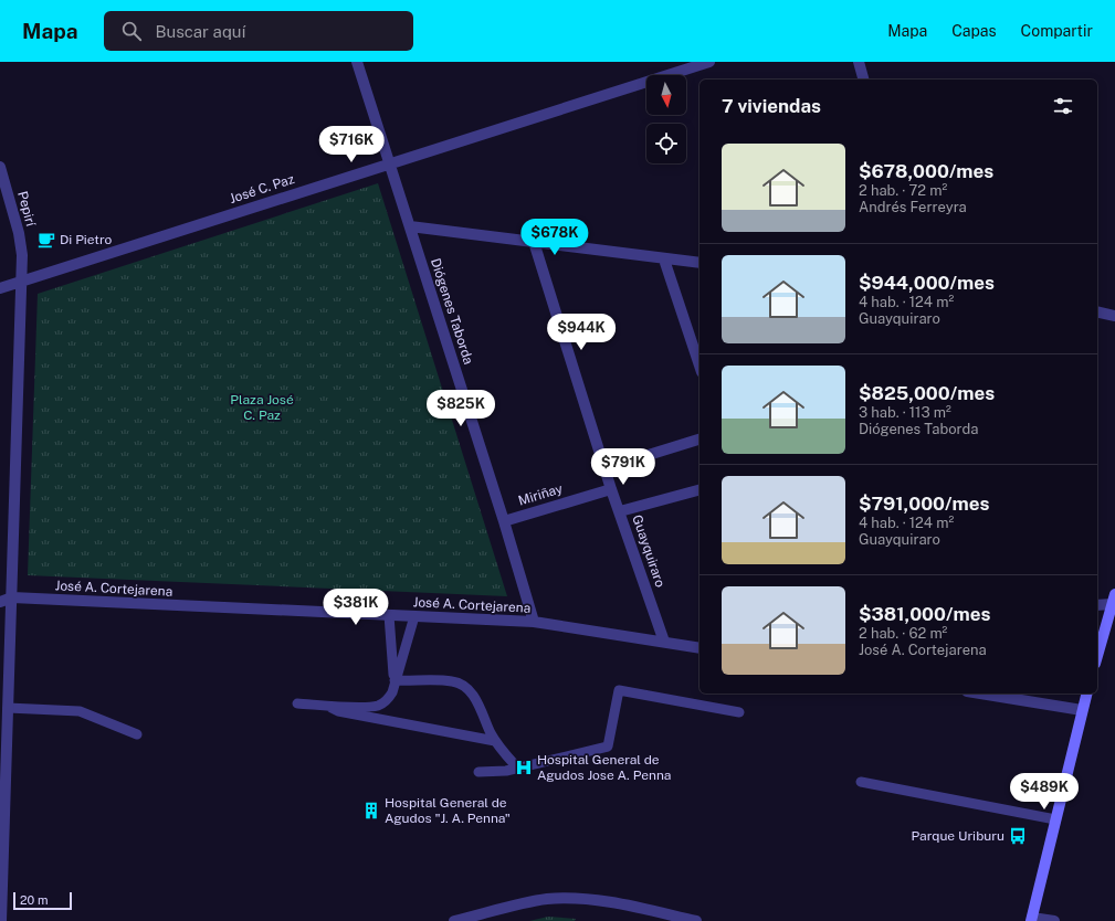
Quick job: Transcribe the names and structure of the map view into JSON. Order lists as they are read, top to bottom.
{
  "streets": {
    "street": [
      "José C. Paz",
      "Pepirí",
      "Diógenes Taborda",
      "Miriñay",
      "Guayquiraro",
      "José A. Cortejarena"
    ]
  },
  "crossings": [
    ["José C. Paz", "Pepirí"],
    ["José C. Paz", "Diógenes Taborda"],
    ["Pepirí", "José A. Cortejarena"],
    ["Diógenes Taborda", "Miriñay"],
    ["Diógenes Taborda", "José A. Cortejarena"],
    ["Miriñay", "Guayquiraro"],
    ["Guayquiraro", "José A. Cortejarena"]
  ],
  "parks": ["Plaza José C. Paz"],
  "places": {
    "cafe": ["Di Pietro"],
    "hospital": ["Hospital General de Agudos Jose A. Penna"],
    "building": ["Hospital General de Agudos \"J. A. Penna\""],
    "bus stop": ["Parque Uriburu"]
  },
  "scale_bar": "20 m",
  "north": "bottom",
  "page": {
    "header": "Mapa",
    "search": "Buscar aquí",
    "nav": ["Mapa", "Capas", "Compartir"],
    "heading": "7 viviendas",
    "price": [
      "$716K",
      "$678K",
      "$944K",
      "$825K",
      "$791K",
      "$381K",
      "$489K"
    ],
    "list": [
      {
        "name": "$678,000/mes",
        "note": "2 hab. · 72 m² · Andrés Ferreyra"
      },
      {
        "name": "$944,000/mes",
        "note": "4 hab. · 124 m² · Guayquiraro"
      },
      {
        "name": "$825,000/mes",
        "note": "3 hab. · 113 m² · Diógenes Taborda"
      },
      {
        "name": "$791,000/mes",
        "note": "4 hab. · 124 m² · Guayquiraro"
      },
      {
        "name": "$381,000/mes",
        "note": "2 hab. · 62 m² · José A. Cortejarena"
      }
    ],
    "scale": "20 m"
  }
}
